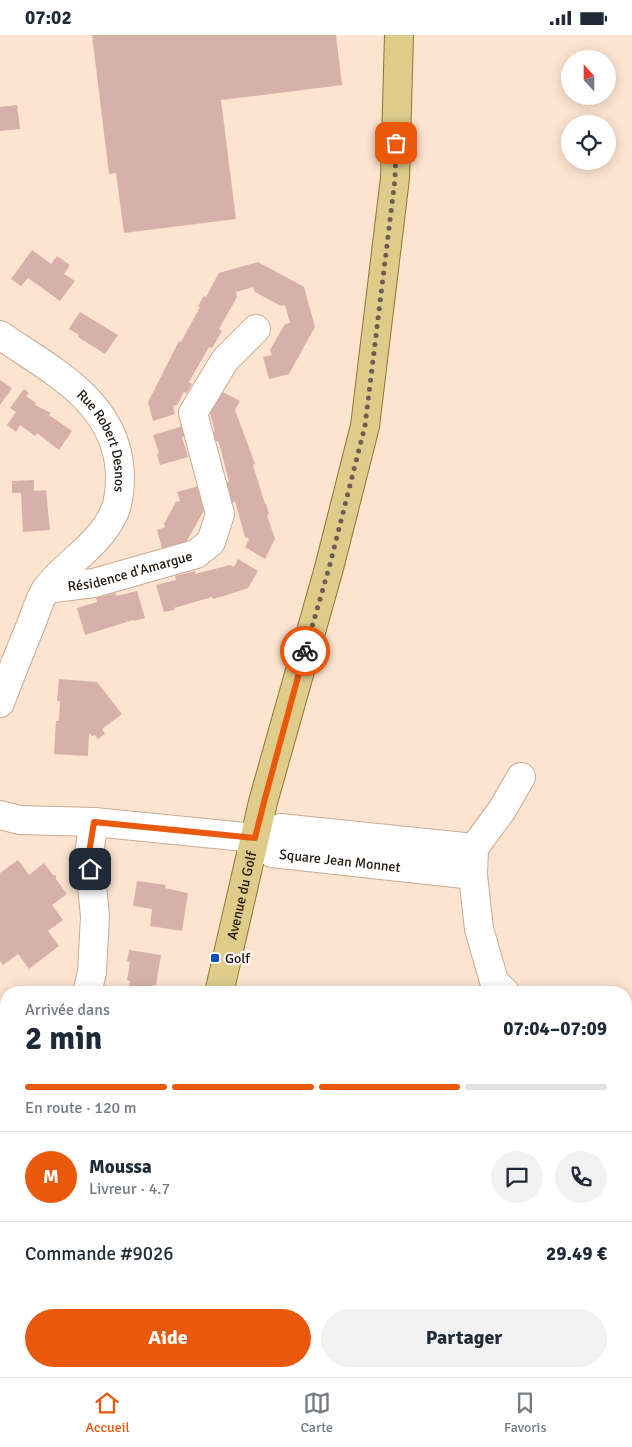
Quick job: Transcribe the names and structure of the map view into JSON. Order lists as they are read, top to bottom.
{
  "streets": {
    "main road": ["Avenue du Golf"],
    "street": ["Rue Robert Desnos", "Résidence d'Amargue", "Square Jean Monnet"]
  },
  "crossings": [
    ["Rue Robert Desnos", "Résidence d'Amargue"],
    ["Square Jean Monnet", "Avenue du Golf"]
  ],
  "places": {
    "transit": ["Golf"]
  },
  "north": "top",
  "page": {
    "status": "07:02",
    "heading": ["2 min", "Arrivée dans", "07:04–07:09"],
    "panel": [
      "Moussa",
      "Livreur · 4.7",
      "Commande #9026",
      "29.49 €"
    ],
    "bar": "En route · 120 m",
    "round": "M",
    "buttons": ["Aide", "Partager"],
    "tabs": ["Accueil", "Carte", "Favoris"]
  }
}
